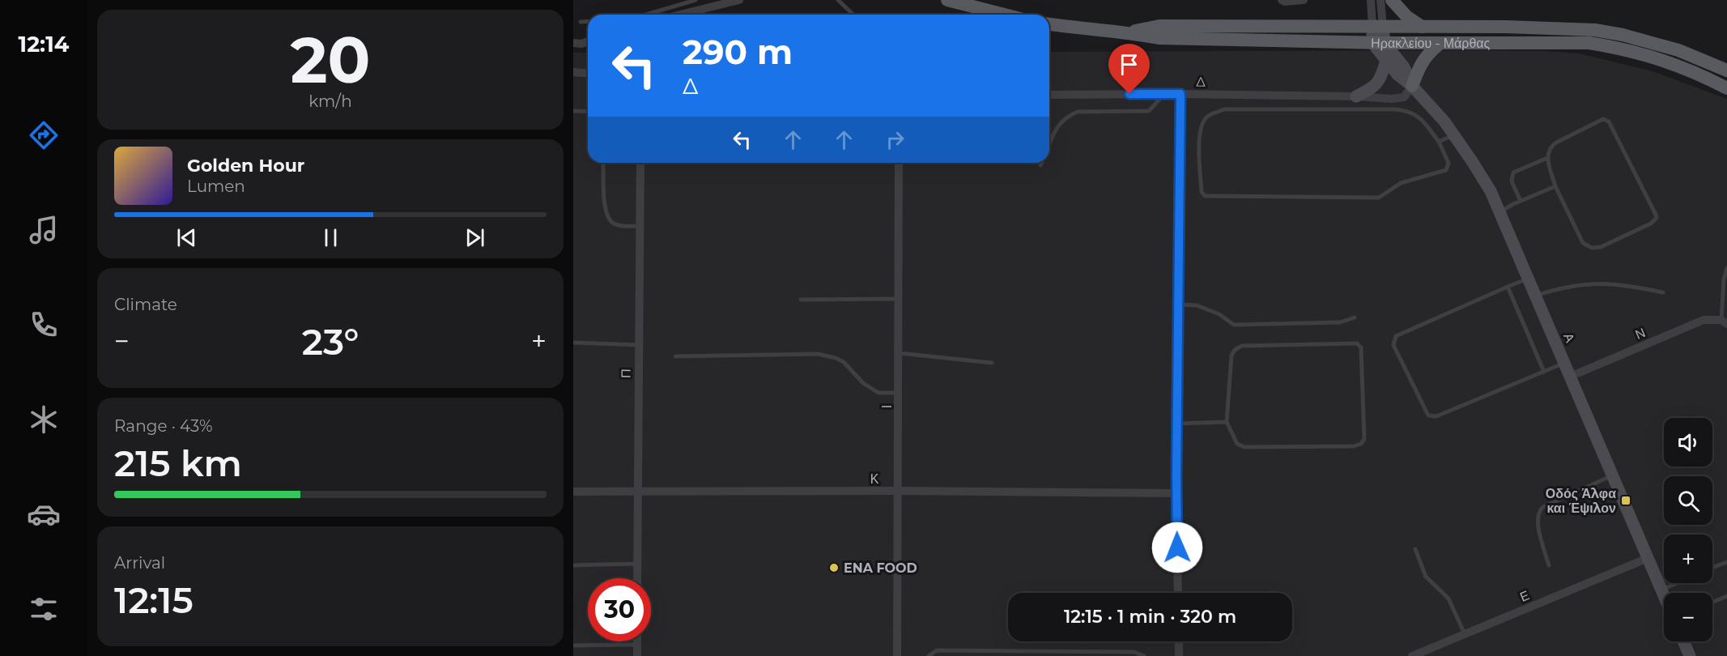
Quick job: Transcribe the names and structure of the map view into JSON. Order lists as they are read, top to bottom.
{
  "streets": {
    "main road": ["Ηρακλείου - Μάρθας"],
    "street": [
      "Δ",
      "Ν",
      "Α",
      "Π",
      "Ι",
      "Κ",
      "Ε"
    ]
  },
  "crossings": [
    ["Ηρακλείου - Μάρθας", "Α"],
    ["Δ", "Α"],
    ["Ν", "Α"],
    ["Α", "Ε"],
    ["Π", "Κ"],
    ["Ι", "Κ"]
  ],
  "places": {
    "transit": ["Οδός Άλφα και Έψιλον"],
    "other": ["ENA FOOD"]
  },
  "page": {
    "tabs": "12:14",
    "tile": [
      ["20", "km/h"],
      "Climate",
      ["Range · 43%", "215 km"],
      ["Arrival", "12:15"]
    ],
    "turn": ["290 m", "Δ"],
    "song": ["Golden Hour", "Lumen"],
    "heat": ["−", "23°", "+"],
    "map_buttons": ["+", "−"],
    "limit": "30",
    "trip": "12:15 · 1 min · 320 m"
  }
}
